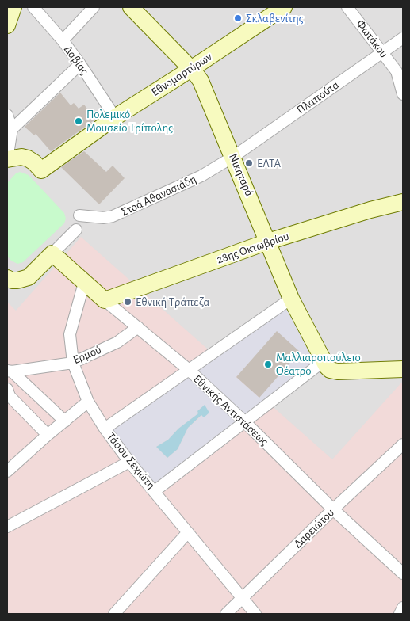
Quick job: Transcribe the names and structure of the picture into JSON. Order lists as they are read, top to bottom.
{
  "streets": {
    "main road": [
      "Εθνομαρτύρων",
      "Νικηταρά",
      "28ης Οκτωβρίου",
      "Εθνικής Αντιστάσεως"
    ],
    "street": [
      "Φωτάκου",
      "Δαβίας",
      "Πλαπούτα",
      "Στοά Αθανασιάδη",
      "Ερμού",
      "Τάσου Σεχιώτη",
      "Δαρειώτου"
    ]
  },
  "crossings": [
    ["Φωτάκου", "Πλαπούτα"],
    ["Δαβίας", "Εθνομαρτύρων"],
    ["Εθνομαρτύρων", "Νικηταρά"],
    ["Πλαπούτα", "Νικηταρά"],
    ["Πλαπούτα", "Στοά Αθανασιάδη"],
    ["Νικηταρά", "Στοά Αθανασιάδη"],
    ["Νικηταρά", "28ης Οκτωβρίου"],
    ["28ης Οκτωβρίου", "Εθνικής Αντιστάσεως"],
    ["Ερμού", "Εθνικής Αντιστάσεως"],
    ["Ερμού", "Τάσου Σεχιώτη"],
    ["Εθνικής Αντιστάσεως", "Τάσου Σεχιώτη"],
    ["Εθνικής Αντιστάσεως", "Δαρειώτου"],
    ["Τάσου Σεχιώτη", "Δαρειώτου"]
  ],
  "places": [
    "Σκλαβενίτης",
    "Πολεμικό Μουσείο Τρίπολης",
    "ΕΛΤΑ",
    "Εθνική Τράπεζα",
    "Μαλλιαροπούλειο Θέατρο"
  ]
}
